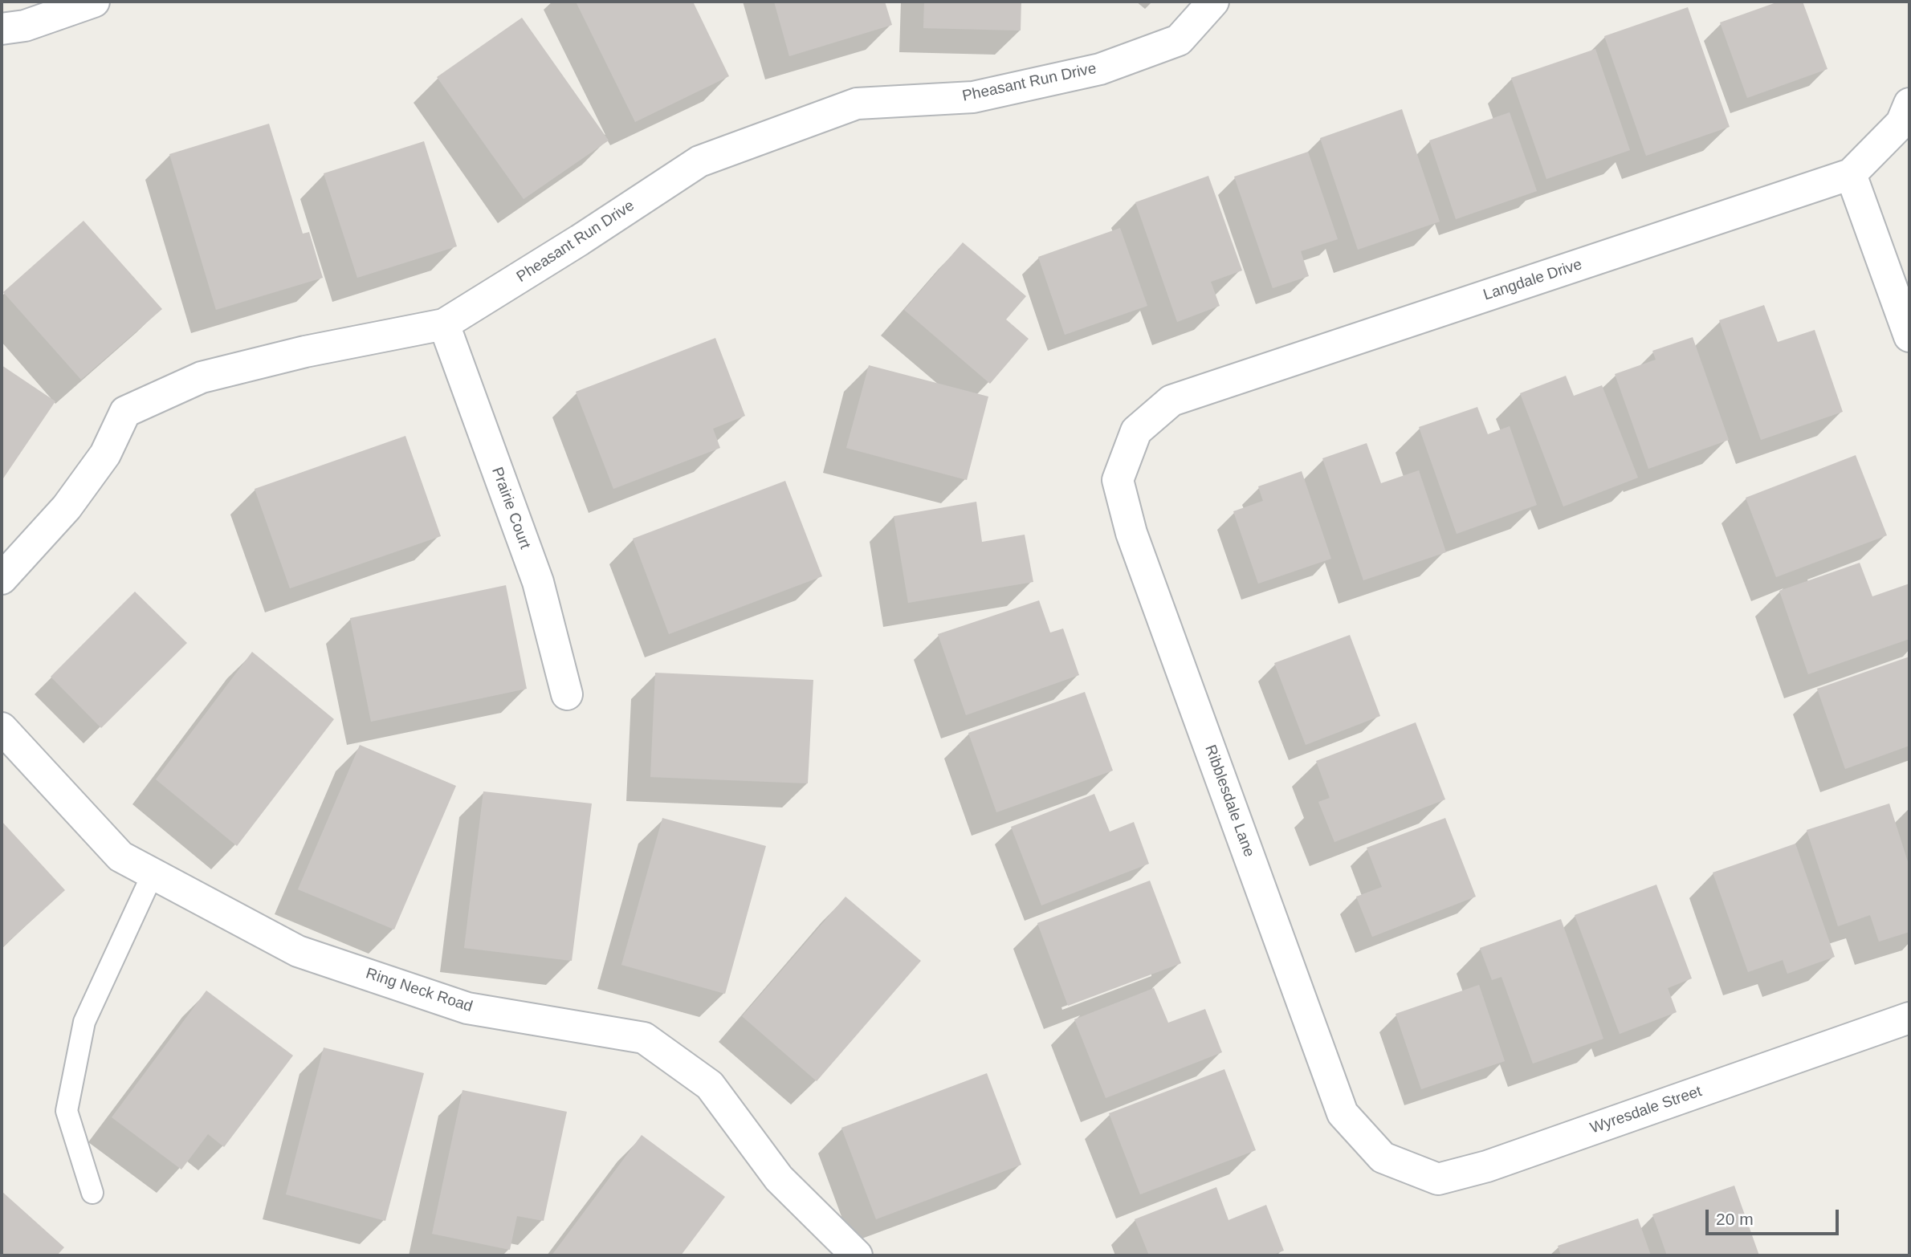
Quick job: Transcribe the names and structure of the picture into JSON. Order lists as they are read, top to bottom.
{
  "streets": {
    "street": [
      "Pheasant Run Drive",
      "Langdale Drive",
      "Prairie Court",
      "Ribblesdale Lane",
      "Ring Neck Road",
      "Wyresdale Street"
    ]
  },
  "crossings": [
    ["Pheasant Run Drive", "Prairie Court"],
    ["Langdale Drive", "Ribblesdale Lane"],
    ["Ribblesdale Lane", "Wyresdale Street"]
  ],
  "scale_bar": "20 m"
}
